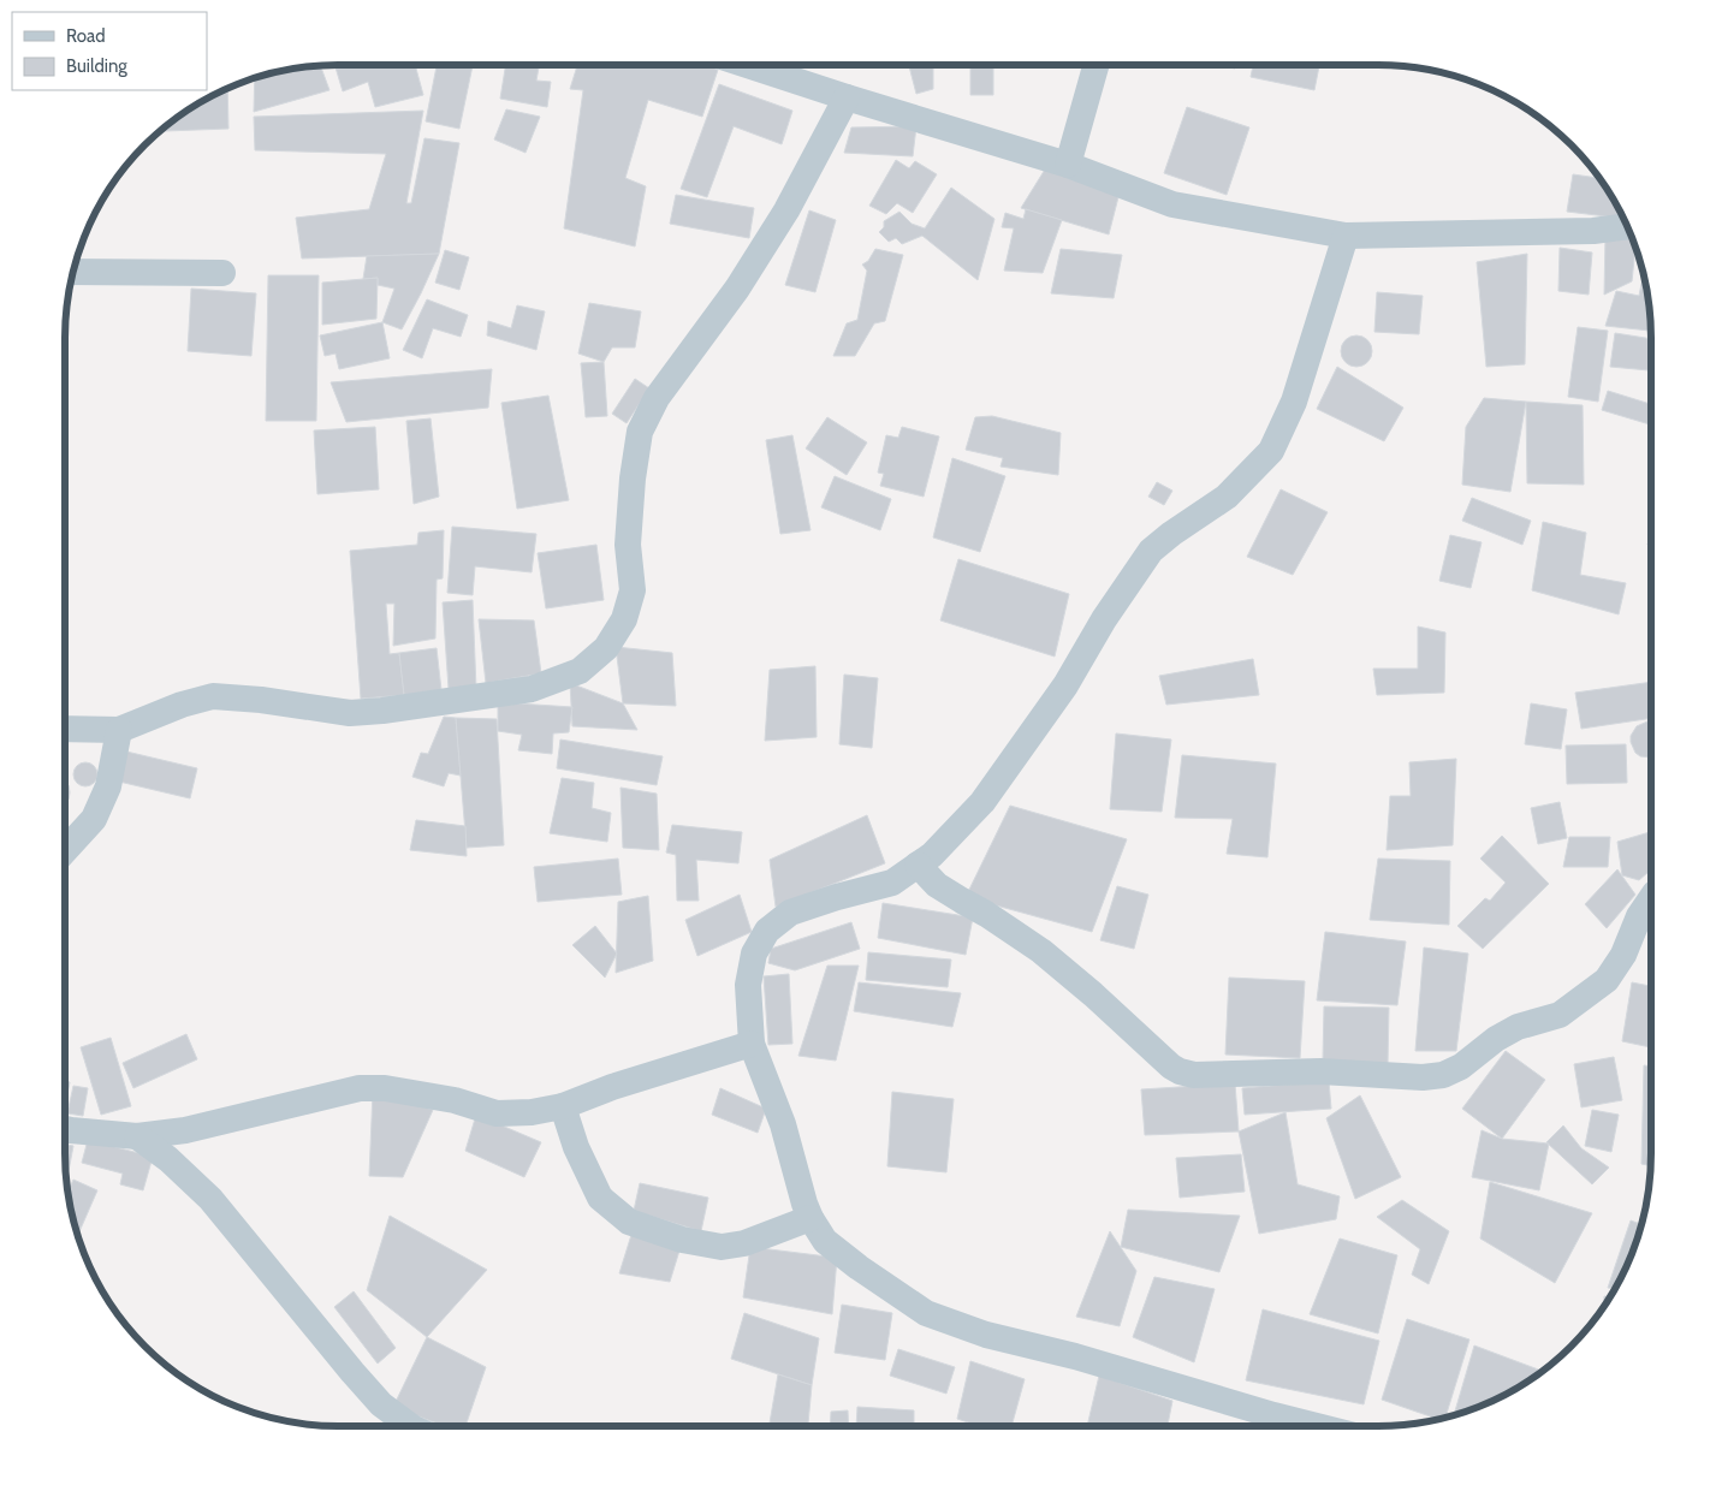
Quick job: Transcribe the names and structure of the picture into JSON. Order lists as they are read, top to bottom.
{
  "legend": ["Road", "Building"]
}
